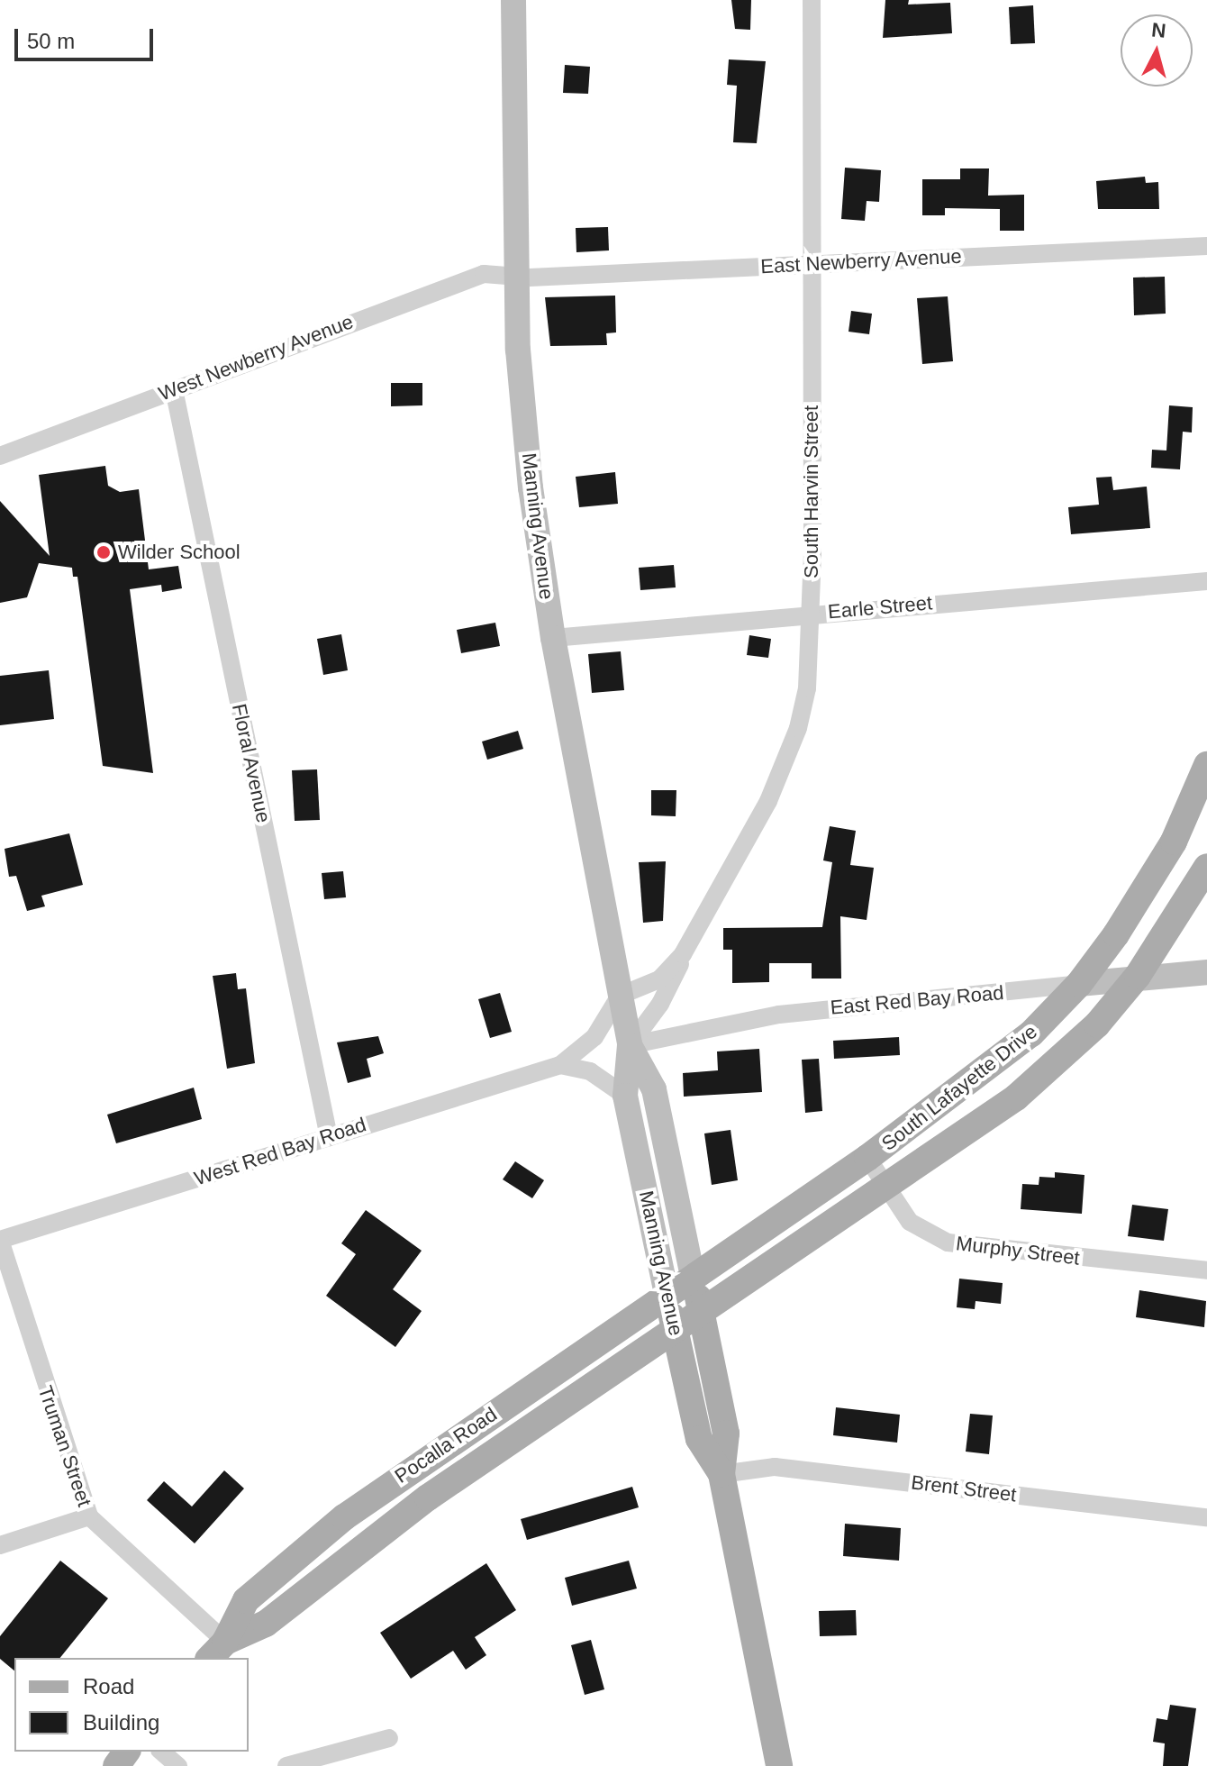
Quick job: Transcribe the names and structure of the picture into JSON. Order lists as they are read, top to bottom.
{
  "streets": {
    "main road": [
      "Manning Avenue",
      "East Red Bay Road",
      "South Lafayette Drive",
      "Pocalla Road"
    ],
    "street": [
      "East Newberry Avenue",
      "West Newberry Avenue",
      "South Harvin Street",
      "Earle Street",
      "Floral Avenue",
      "West Red Bay Road",
      "Murphy Street",
      "Truman Street",
      "Brent Street"
    ]
  },
  "crossings": [
    ["East Newberry Avenue", "West Newberry Avenue"],
    ["East Newberry Avenue", "South Harvin Street"],
    ["East Newberry Avenue", "Manning Avenue"],
    ["West Newberry Avenue", "Manning Avenue"],
    ["West Newberry Avenue", "Floral Avenue"],
    ["South Harvin Street", "Manning Avenue"],
    ["South Harvin Street", "Earle Street"],
    ["South Harvin Street", "East Red Bay Road"],
    ["South Harvin Street", "West Red Bay Road"],
    ["Manning Avenue", "Earle Street"],
    ["Manning Avenue", "East Red Bay Road"],
    ["Manning Avenue", "South Lafayette Drive"],
    ["Manning Avenue", "West Red Bay Road"],
    ["Manning Avenue", "Pocalla Road"],
    ["Manning Avenue", "Brent Street"],
    ["Floral Avenue", "West Red Bay Road"],
    ["East Red Bay Road", "South Lafayette Drive"],
    ["South Lafayette Drive", "Murphy Street"],
    ["South Lafayette Drive", "Pocalla Road"],
    ["West Red Bay Road", "Truman Street"],
    ["Pocalla Road", "Truman Street"]
  ],
  "places": ["Wilder School"],
  "legend": ["Road", "Building"],
  "scale_bar": "50 m",
  "north": "top"
}
